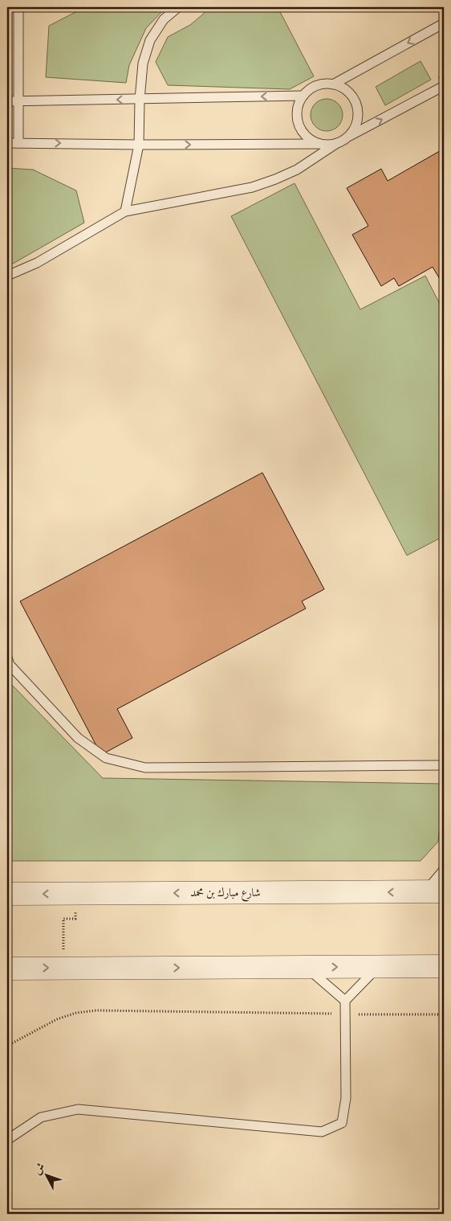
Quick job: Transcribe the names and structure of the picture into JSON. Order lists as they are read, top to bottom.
{
  "streets": {
    "street": ["شارع مبارك بن محمد"]
  },
  "north": "top left"
}
